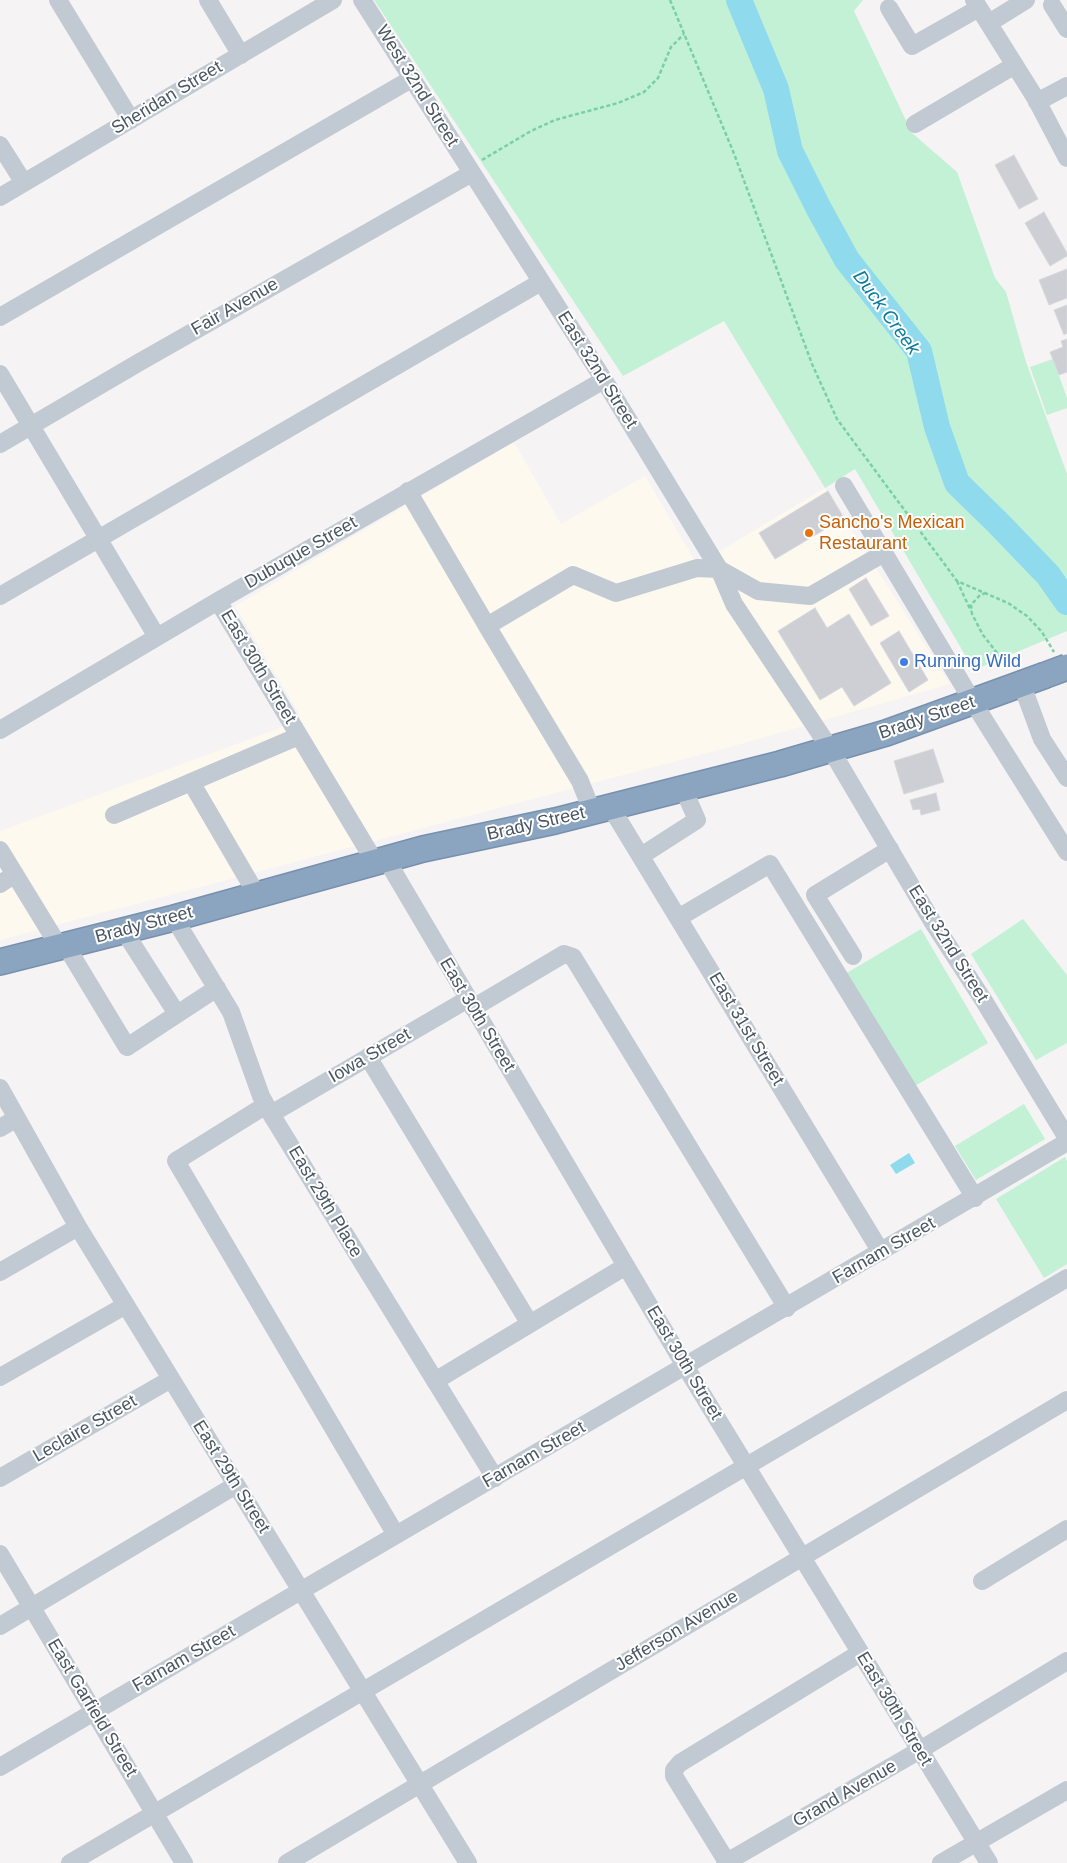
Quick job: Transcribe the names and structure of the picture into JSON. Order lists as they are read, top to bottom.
{
  "streets": {
    "highway": ["Brady Street"],
    "street": [
      "West 32nd Street",
      "Sheridan Street",
      "Fair Avenue",
      "East 32nd Street",
      "Dubuque Street",
      "East 30th Street",
      "East 31st Street",
      "Iowa Street",
      "East 29th Place",
      "Farnam Street",
      "Leclaire Street",
      "East 29th Street",
      "Jefferson Avenue",
      "East Garfield Street",
      "Grand Avenue"
    ]
  },
  "crossings": [
    ["West 32nd Street", "Fair Avenue"],
    ["West 32nd Street", "East 32nd Street"],
    ["Fair Avenue", "East 32nd Street"],
    ["East 32nd Street", "Dubuque Street"],
    ["East 32nd Street", "Brady Street"],
    ["Dubuque Street", "East 30th Street"],
    ["Dubuque Street", "East 31st Street"],
    ["East 30th Street", "Brady Street"],
    ["East 30th Street", "Iowa Street"],
    ["East 30th Street", "Farnam Street"],
    ["East 30th Street", "Jefferson Avenue"],
    ["East 30th Street", "Grand Avenue"],
    ["Brady Street", "East 31st Street"],
    ["Brady Street", "East 29th Place"],
    ["East 31st Street", "Farnam Street"],
    ["Iowa Street", "East 29th Place"],
    ["Iowa Street", "Farnam Street"],
    ["East 29th Place", "Farnam Street"],
    ["Farnam Street", "East 29th Street"],
    ["Farnam Street", "East Garfield Street"],
    ["Leclaire Street", "East 29th Street"],
    ["East 29th Street", "Jefferson Avenue"]
  ],
  "water": ["Duck Creek"],
  "places": ["Sancho's Mexican Restaurant", "Running Wild"]
}
